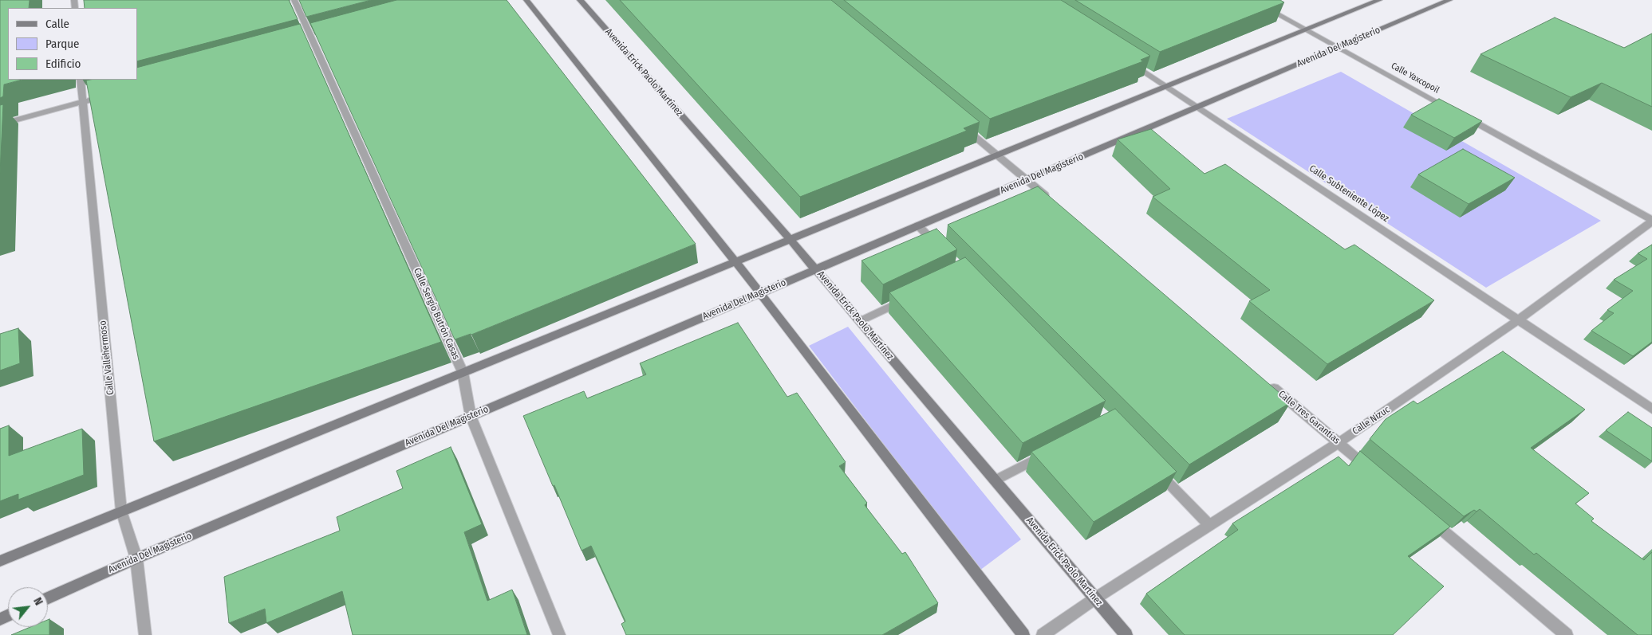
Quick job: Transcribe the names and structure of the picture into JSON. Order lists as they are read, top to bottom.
{
  "streets": {
    "street": [
      "Avenida Del Magisterio",
      "Avenida Erick Paolo Martínez",
      "Calle Yaxcopoil",
      "Calle Subteniente López",
      "Calle Sergio Butrón Casas",
      "Calle Vallehermoso",
      "Calle Tres Garantías",
      "Calle Nizuc"
    ]
  },
  "crossings": [
    ["Avenida Del Magisterio", "Avenida Erick Paolo Martínez"],
    ["Avenida Del Magisterio", "Calle Yaxcopoil"],
    ["Avenida Del Magisterio", "Calle Subteniente López"],
    ["Avenida Del Magisterio", "Calle Sergio Butrón Casas"],
    ["Avenida Del Magisterio", "Calle Vallehermoso"],
    ["Avenida Erick Paolo Martínez", "Calle Nizuc"],
    ["Calle Yaxcopoil", "Calle Nizuc"],
    ["Calle Subteniente López", "Calle Nizuc"],
    ["Calle Tres Garantías", "Calle Nizuc"]
  ],
  "legend": ["Calle", "Parque", "Edificio"],
  "north": "top right"
}
